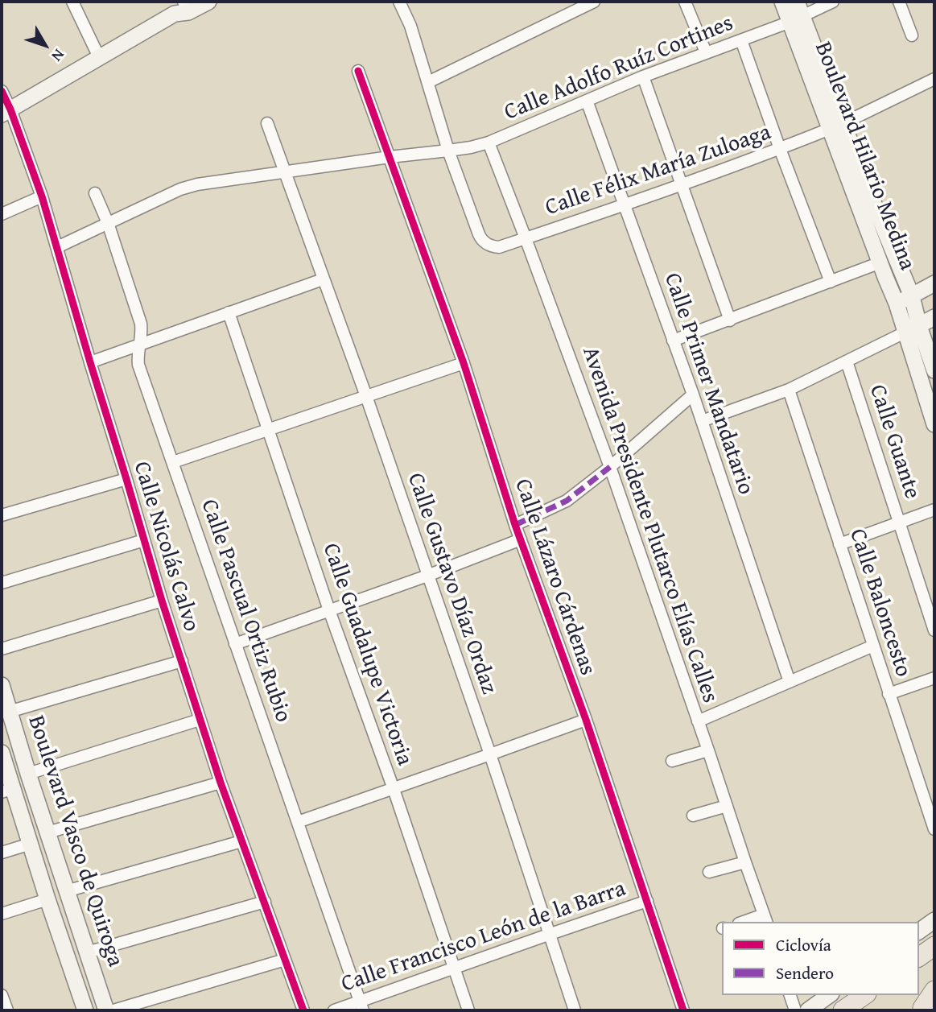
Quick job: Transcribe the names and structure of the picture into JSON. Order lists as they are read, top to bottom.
{
  "streets": {
    "street": [
      "Calle Adolfo Ruíz Cortines",
      "Boulevard Hilario Medina",
      "Calle Félix María Zuloaga",
      "Calle Primer Mandatario",
      "Calle Guante",
      "Avenida Presidente Plutarco Elías Calles",
      "Calle Nicolás Calvo",
      "Calle Lázaro Cárdenas",
      "Calle Gustavo Díaz Ordaz",
      "Calle Baloncesto",
      "Calle Pascual Ortiz Rubio",
      "Calle Guadalupe Victoria",
      "Boulevard Vasco de Quiroga",
      "Calle Francisco León de la Barra"
    ]
  },
  "crossings": [
    ["Calle Adolfo Ruíz Cortines", "Boulevard Hilario Medina"],
    ["Calle Adolfo Ruíz Cortines", "Calle Félix María Zuloaga"],
    ["Calle Adolfo Ruíz Cortines", "Calle Primer Mandatario"],
    ["Calle Adolfo Ruíz Cortines", "Avenida Presidente Plutarco Elías Calles"],
    ["Calle Adolfo Ruíz Cortines", "Calle Nicolás Calvo"],
    ["Calle Adolfo Ruíz Cortines", "Calle Lázaro Cárdenas"],
    ["Calle Adolfo Ruíz Cortines", "Calle Gustavo Díaz Ordaz"],
    ["Calle Adolfo Ruíz Cortines", "Calle Pascual Ortiz Rubio"],
    ["Boulevard Hilario Medina", "Calle Félix María Zuloaga"],
    ["Calle Félix María Zuloaga", "Calle Primer Mandatario"],
    ["Calle Félix María Zuloaga", "Avenida Presidente Plutarco Elías Calles"],
    ["Calle Lázaro Cárdenas", "Calle Francisco León de la Barra"],
    ["Calle Gustavo Díaz Ordaz", "Calle Francisco León de la Barra"],
    ["Calle Pascual Ortiz Rubio", "Calle Francisco León de la Barra"],
    ["Calle Guadalupe Victoria", "Calle Francisco León de la Barra"]
  ],
  "legend": ["Ciclovía", "Sendero"],
  "north": "bottom right"
}
